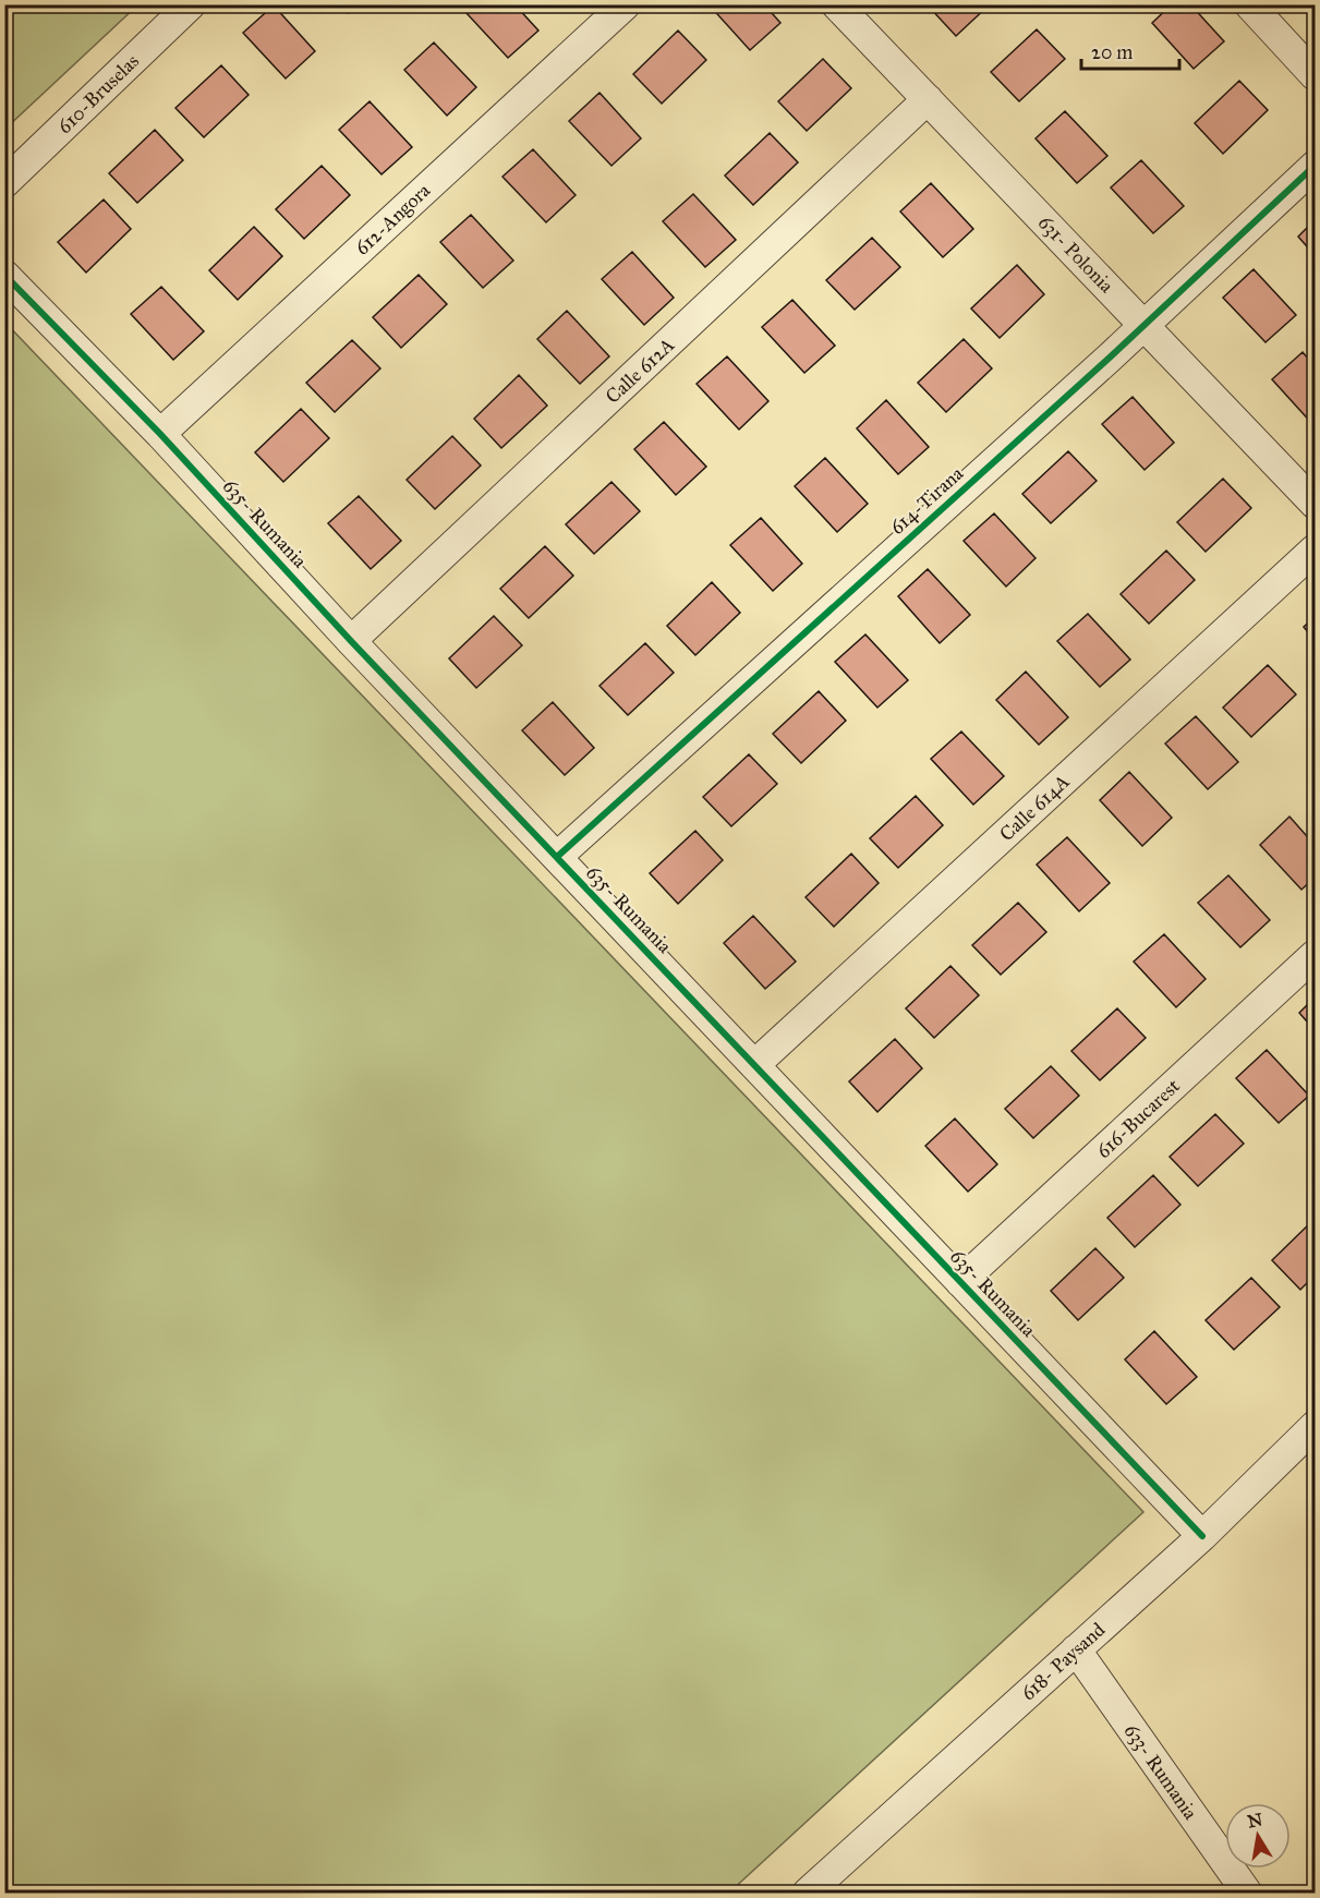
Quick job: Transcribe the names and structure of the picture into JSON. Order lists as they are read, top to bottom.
{
  "streets": {
    "street": [
      "610-Bruselas",
      "612-Angora",
      "631- Polonia",
      "Calle 612A",
      "614-Tirana",
      "635- Rumania",
      "Calle 614A",
      "616-Bucarest",
      "618- Paysand",
      "633- Rumania"
    ]
  },
  "crossings": [
    ["612-Angora", "635- Rumania"],
    ["631- Polonia", "Calle 612A"],
    ["631- Polonia", "614-Tirana"],
    ["Calle 612A", "635- Rumania"],
    ["614-Tirana", "635- Rumania"],
    ["635- Rumania", "Calle 614A"],
    ["635- Rumania", "616-Bucarest"],
    ["635- Rumania", "618- Paysand"],
    ["618- Paysand", "633- Rumania"]
  ],
  "scale_bar": "20 m",
  "north": "top"
}
